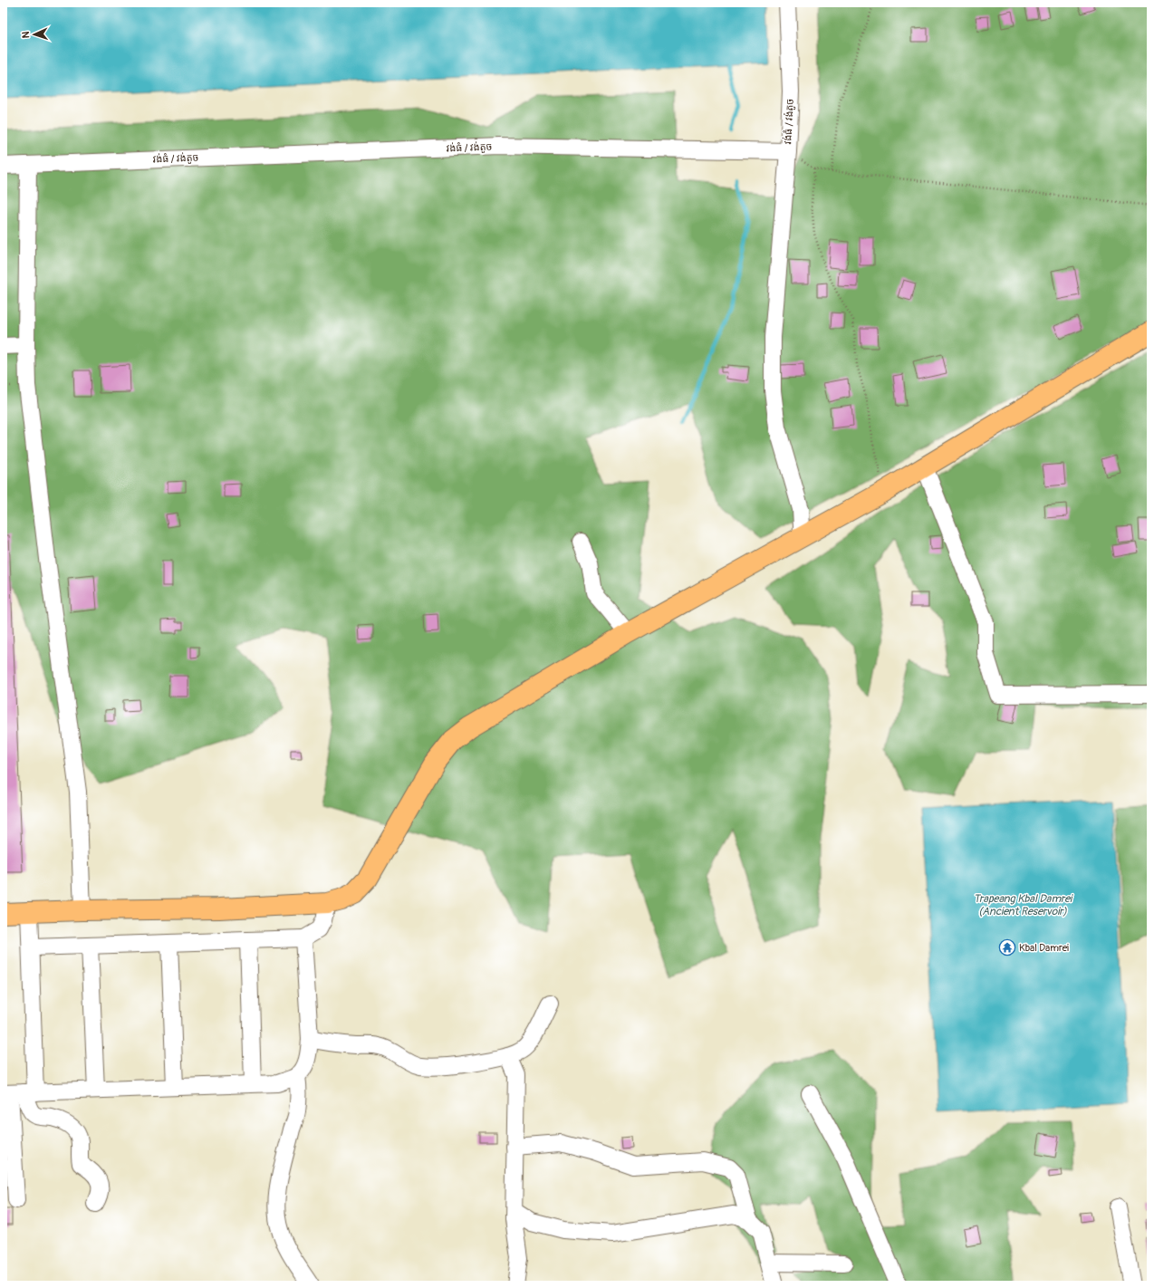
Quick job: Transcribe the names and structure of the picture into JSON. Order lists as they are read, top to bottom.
{
  "streets": {
    "street": ["វង់ធំ / វង់តូច"]
  },
  "water": ["Trapeang Kbal Damrei (Ancient Reservoir)"],
  "places": {
    "temple": ["Kbal Damrei"]
  },
  "north": "left"
}
